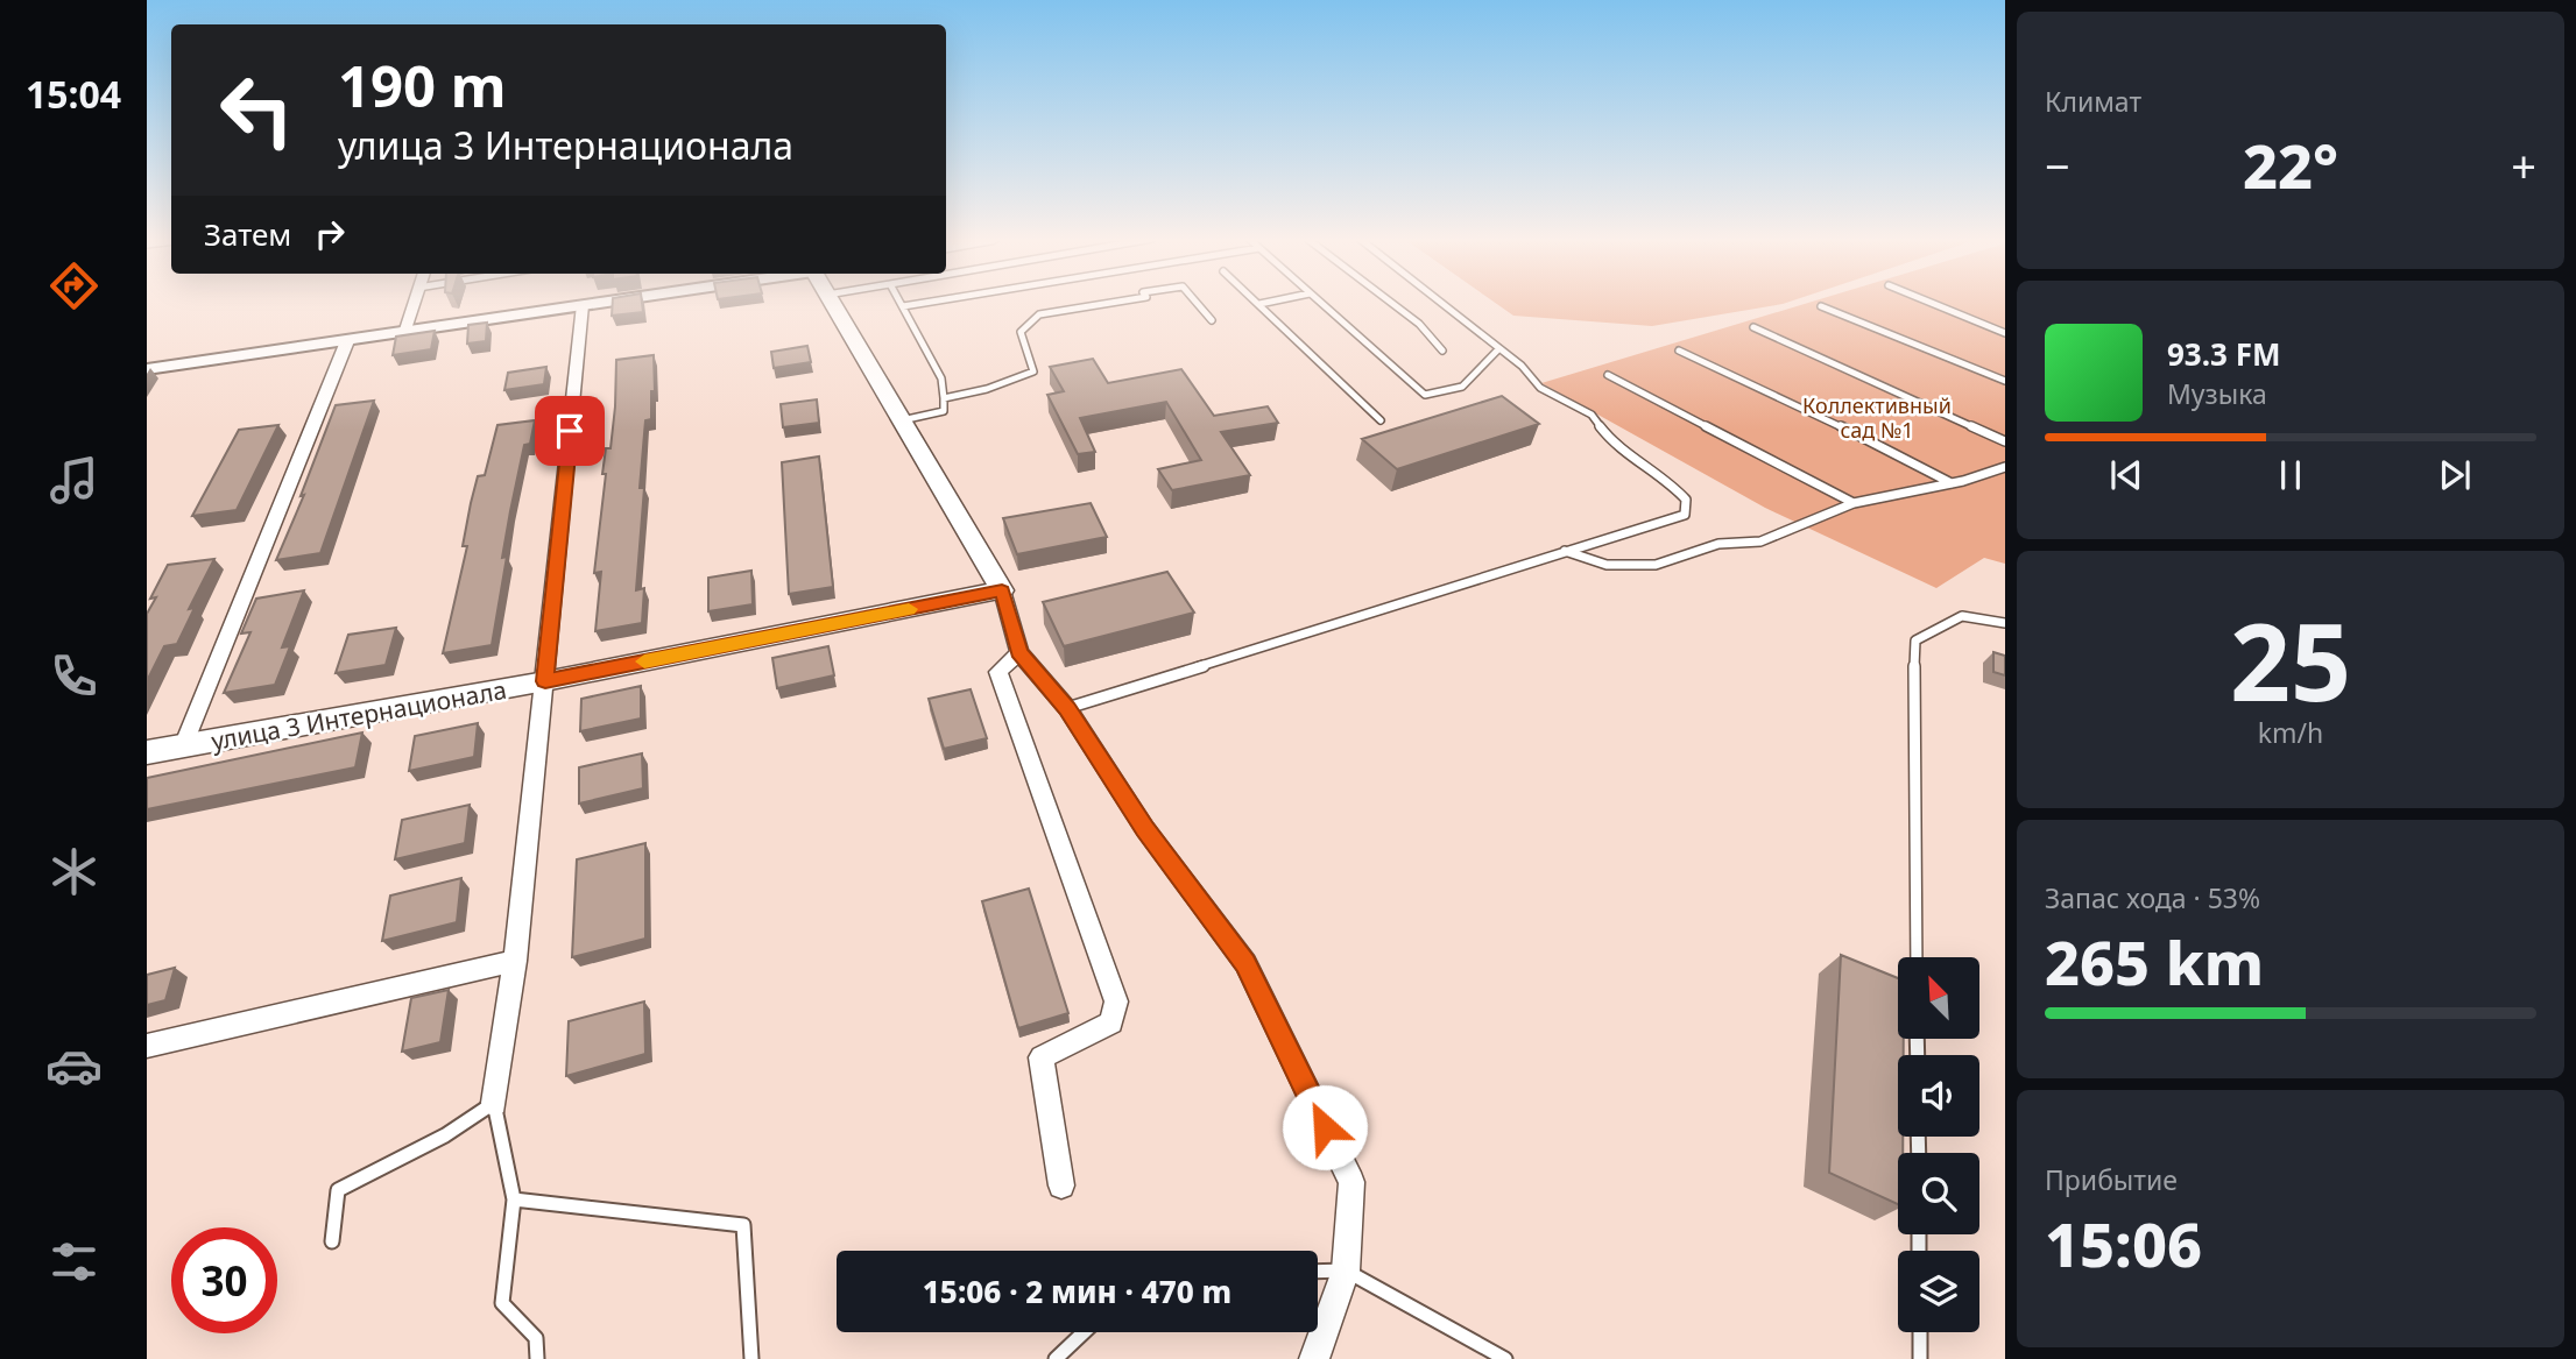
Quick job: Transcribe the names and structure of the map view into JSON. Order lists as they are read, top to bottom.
{
  "streets": {
    "main road": ["улица 3 Интернационала"]
  },
  "parks": ["Коллективный сад №1"],
  "north": "top left",
  "page": {
    "tabs": "15:04",
    "tile": [
      "Климат",
      ["25", "km/h"],
      ["Запас хода · 53%", "265 km"],
      ["Прибытие", "15:06"]
    ],
    "turn": ["190 m", "улица 3 Интернационала"],
    "heat": ["−", "22°", "+"],
    "then": "Затем",
    "song": ["93.3 FM", "Музыка"],
    "limit": "30",
    "trip": "15:06 · 2 мин · 470 m"
  }
}
